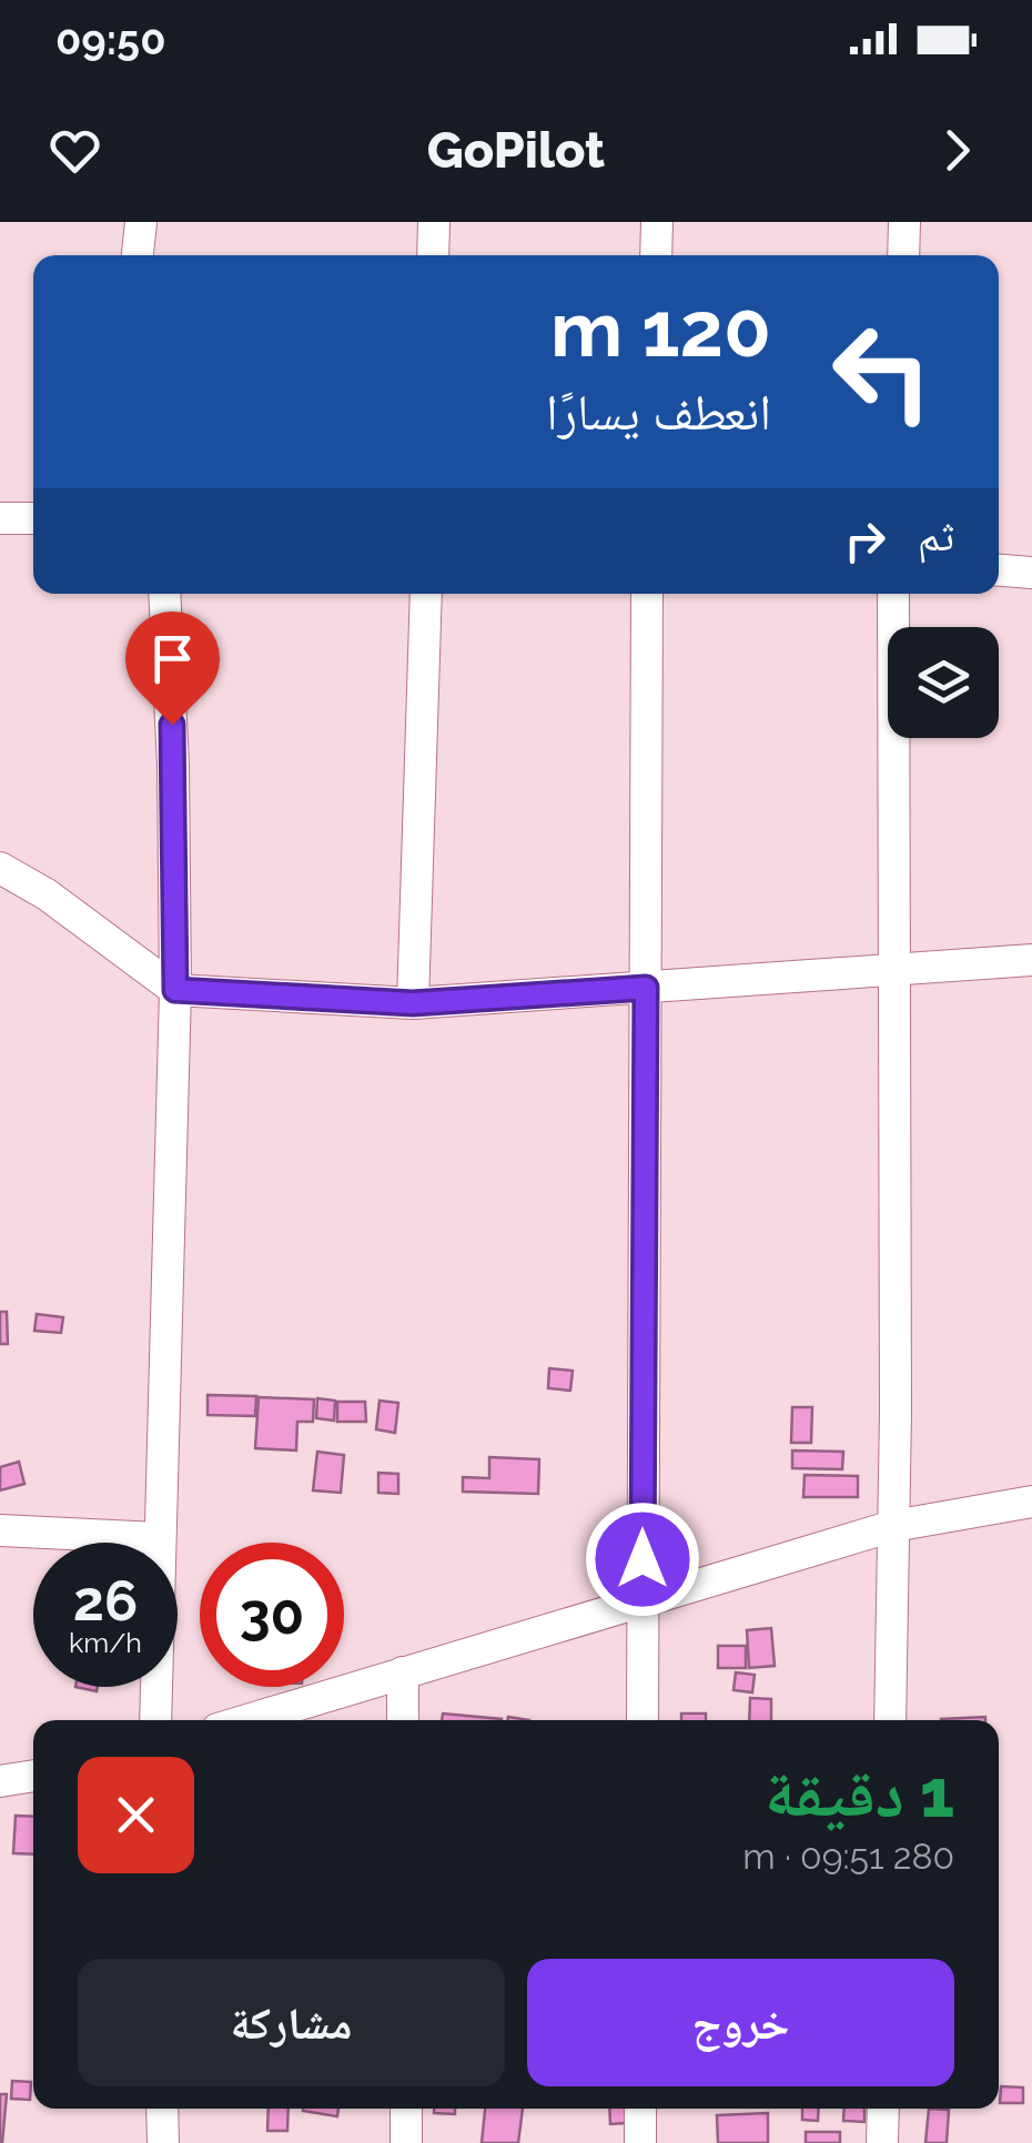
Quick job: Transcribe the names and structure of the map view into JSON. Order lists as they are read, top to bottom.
{
  "page": {
    "status": "09:50",
    "header": "GoPilot",
    "turn": ["120 m", "انعطف يسارًا"],
    "then": "ثم",
    "speed": "26 km/h",
    "limit": "30",
    "heading": ["1 دقيقة", "280 m · 09:51"],
    "buttons": ["خروج", "مشاركة"]
  }
}
